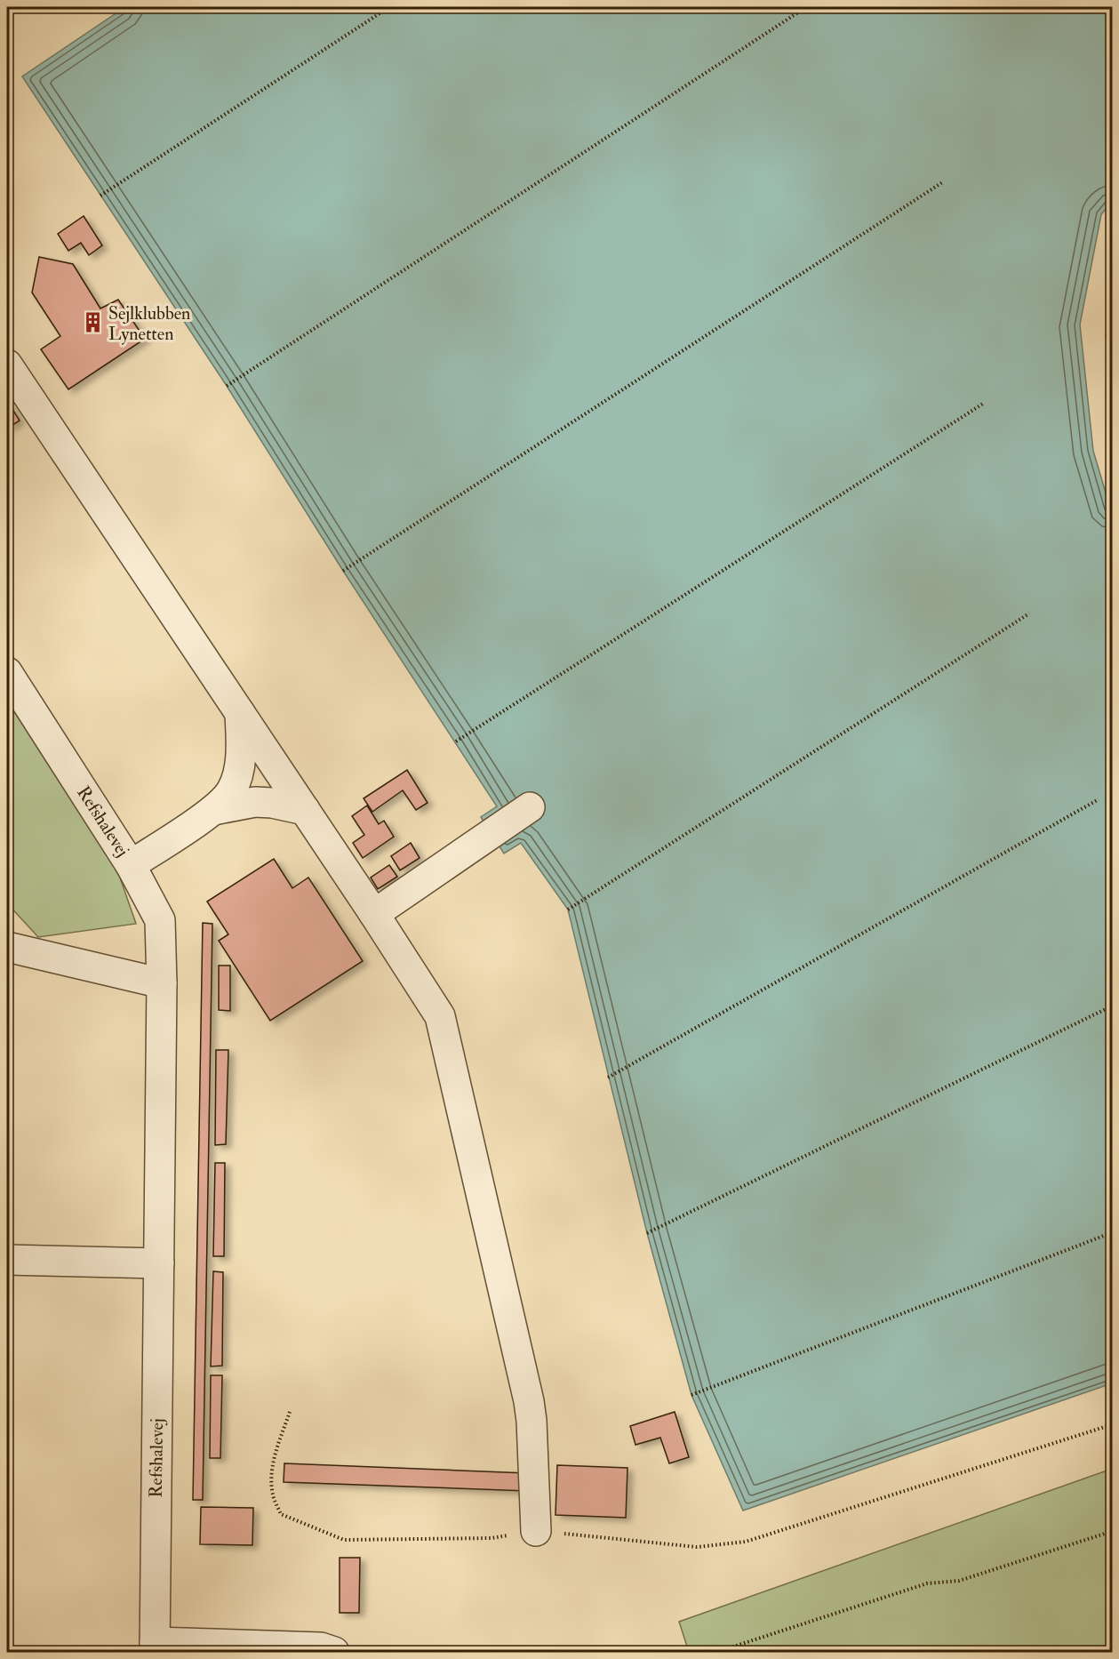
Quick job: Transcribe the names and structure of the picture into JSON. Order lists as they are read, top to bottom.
{
  "streets": {
    "street": ["Refshalevej"]
  },
  "places": {
    "building": ["Sejlklubben Lynetten"]
  }
}
